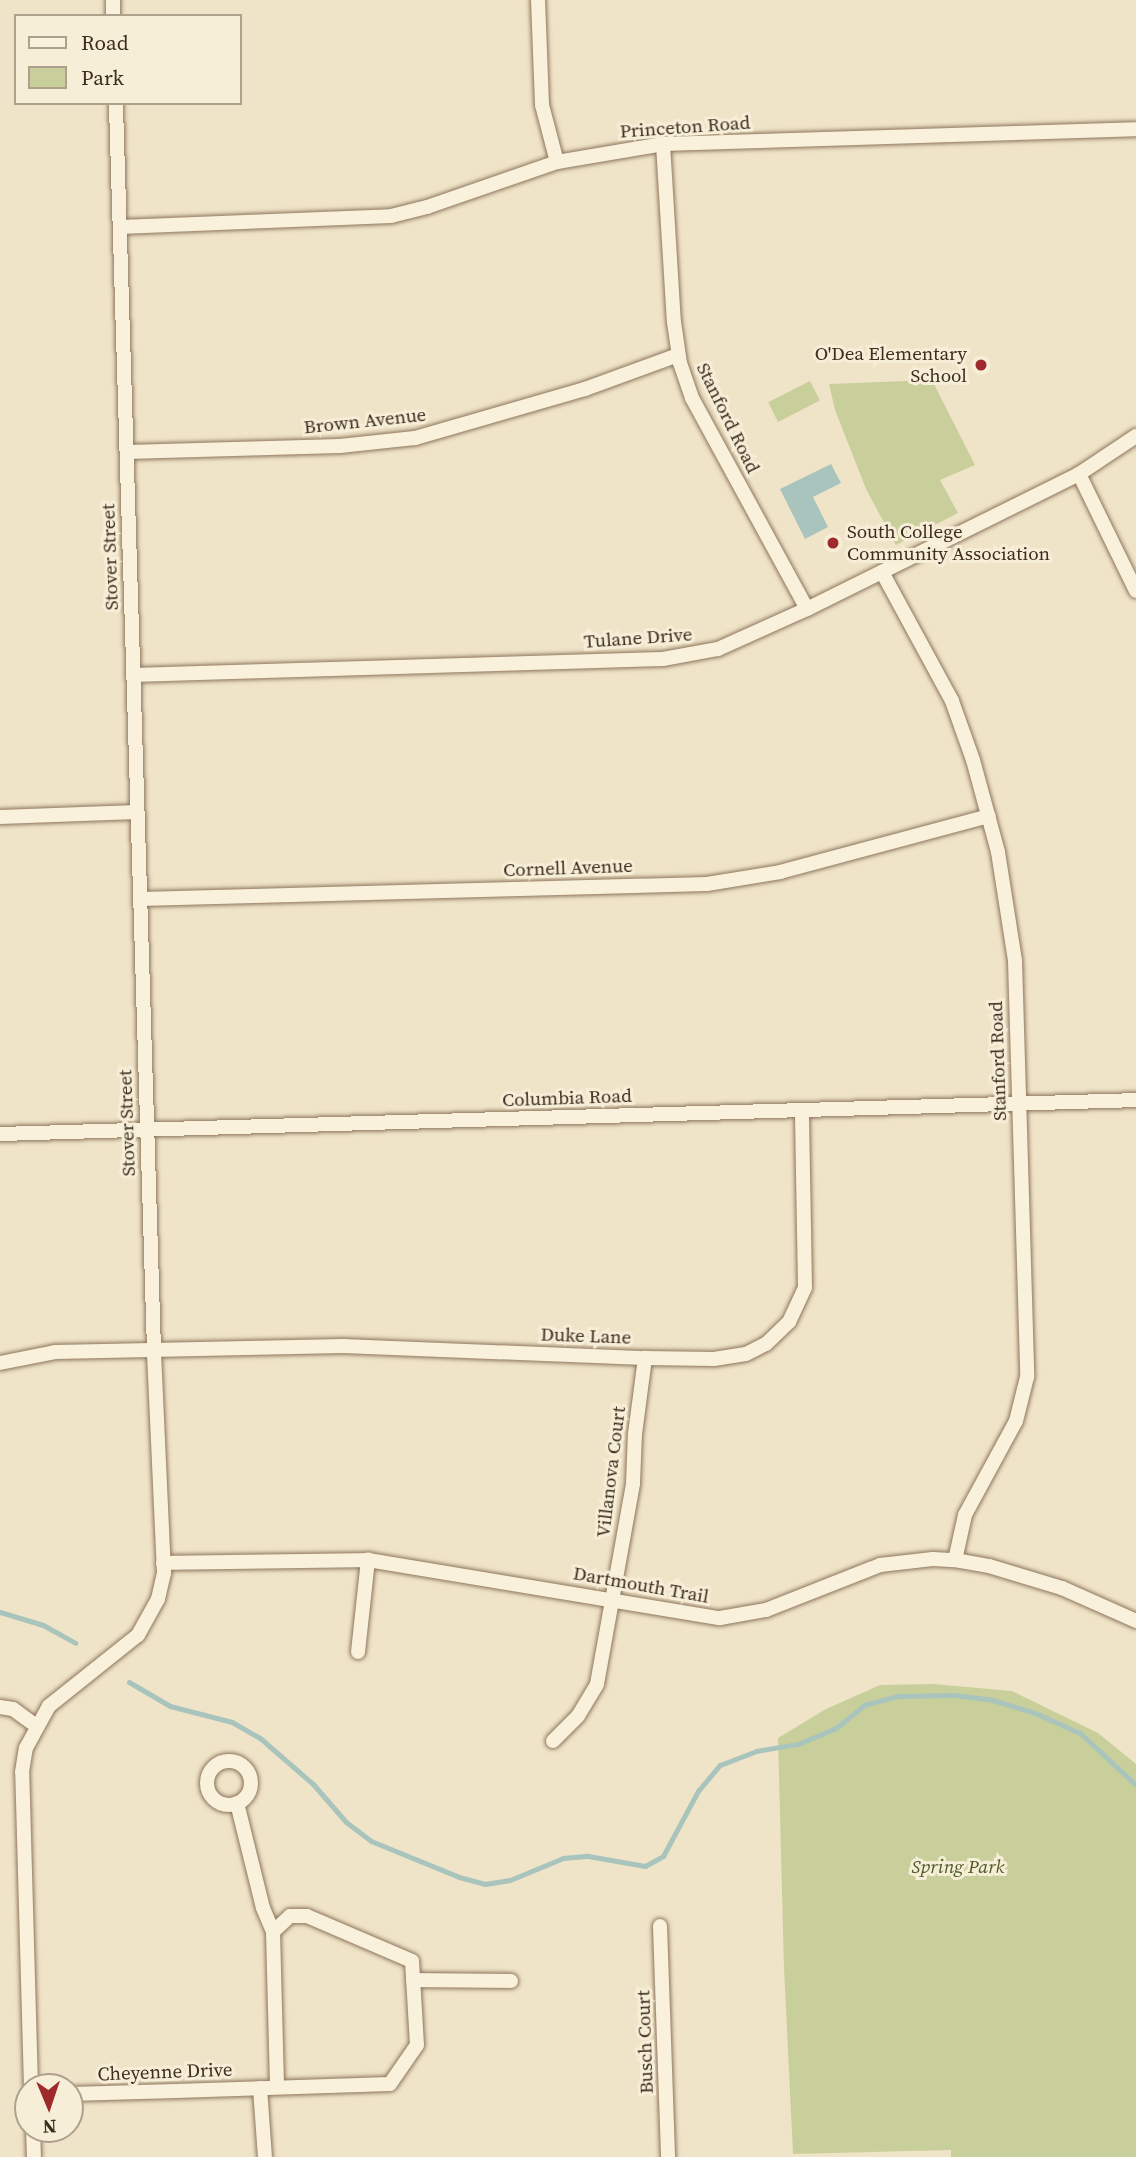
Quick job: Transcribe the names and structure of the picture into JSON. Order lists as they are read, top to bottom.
{
  "streets": {
    "street": [
      "Princeton Road",
      "Stanford Road",
      "Brown Avenue",
      "Stover Street",
      "Tulane Drive",
      "Cornell Avenue",
      "Columbia Road",
      "Duke Lane",
      "Villanova Court",
      "Dartmouth Trail",
      "Busch Court",
      "Cheyenne Drive"
    ]
  },
  "crossings": [
    ["Princeton Road", "Stanford Road"],
    ["Princeton Road", "Stover Street"],
    ["Stanford Road", "Brown Avenue"],
    ["Stanford Road", "Tulane Drive"],
    ["Stanford Road", "Cornell Avenue"],
    ["Stanford Road", "Columbia Road"],
    ["Stanford Road", "Dartmouth Trail"],
    ["Brown Avenue", "Stover Street"],
    ["Stover Street", "Tulane Drive"],
    ["Stover Street", "Cornell Avenue"],
    ["Stover Street", "Columbia Road"],
    ["Stover Street", "Duke Lane"],
    ["Stover Street", "Dartmouth Trail"],
    ["Columbia Road", "Duke Lane"],
    ["Duke Lane", "Villanova Court"],
    ["Villanova Court", "Dartmouth Trail"]
  ],
  "parks": ["Spring Park"],
  "places": ["O'Dea Elementary School", "South College Community Association"],
  "legend": ["Road", "Park"],
  "north": "bottom"
}
